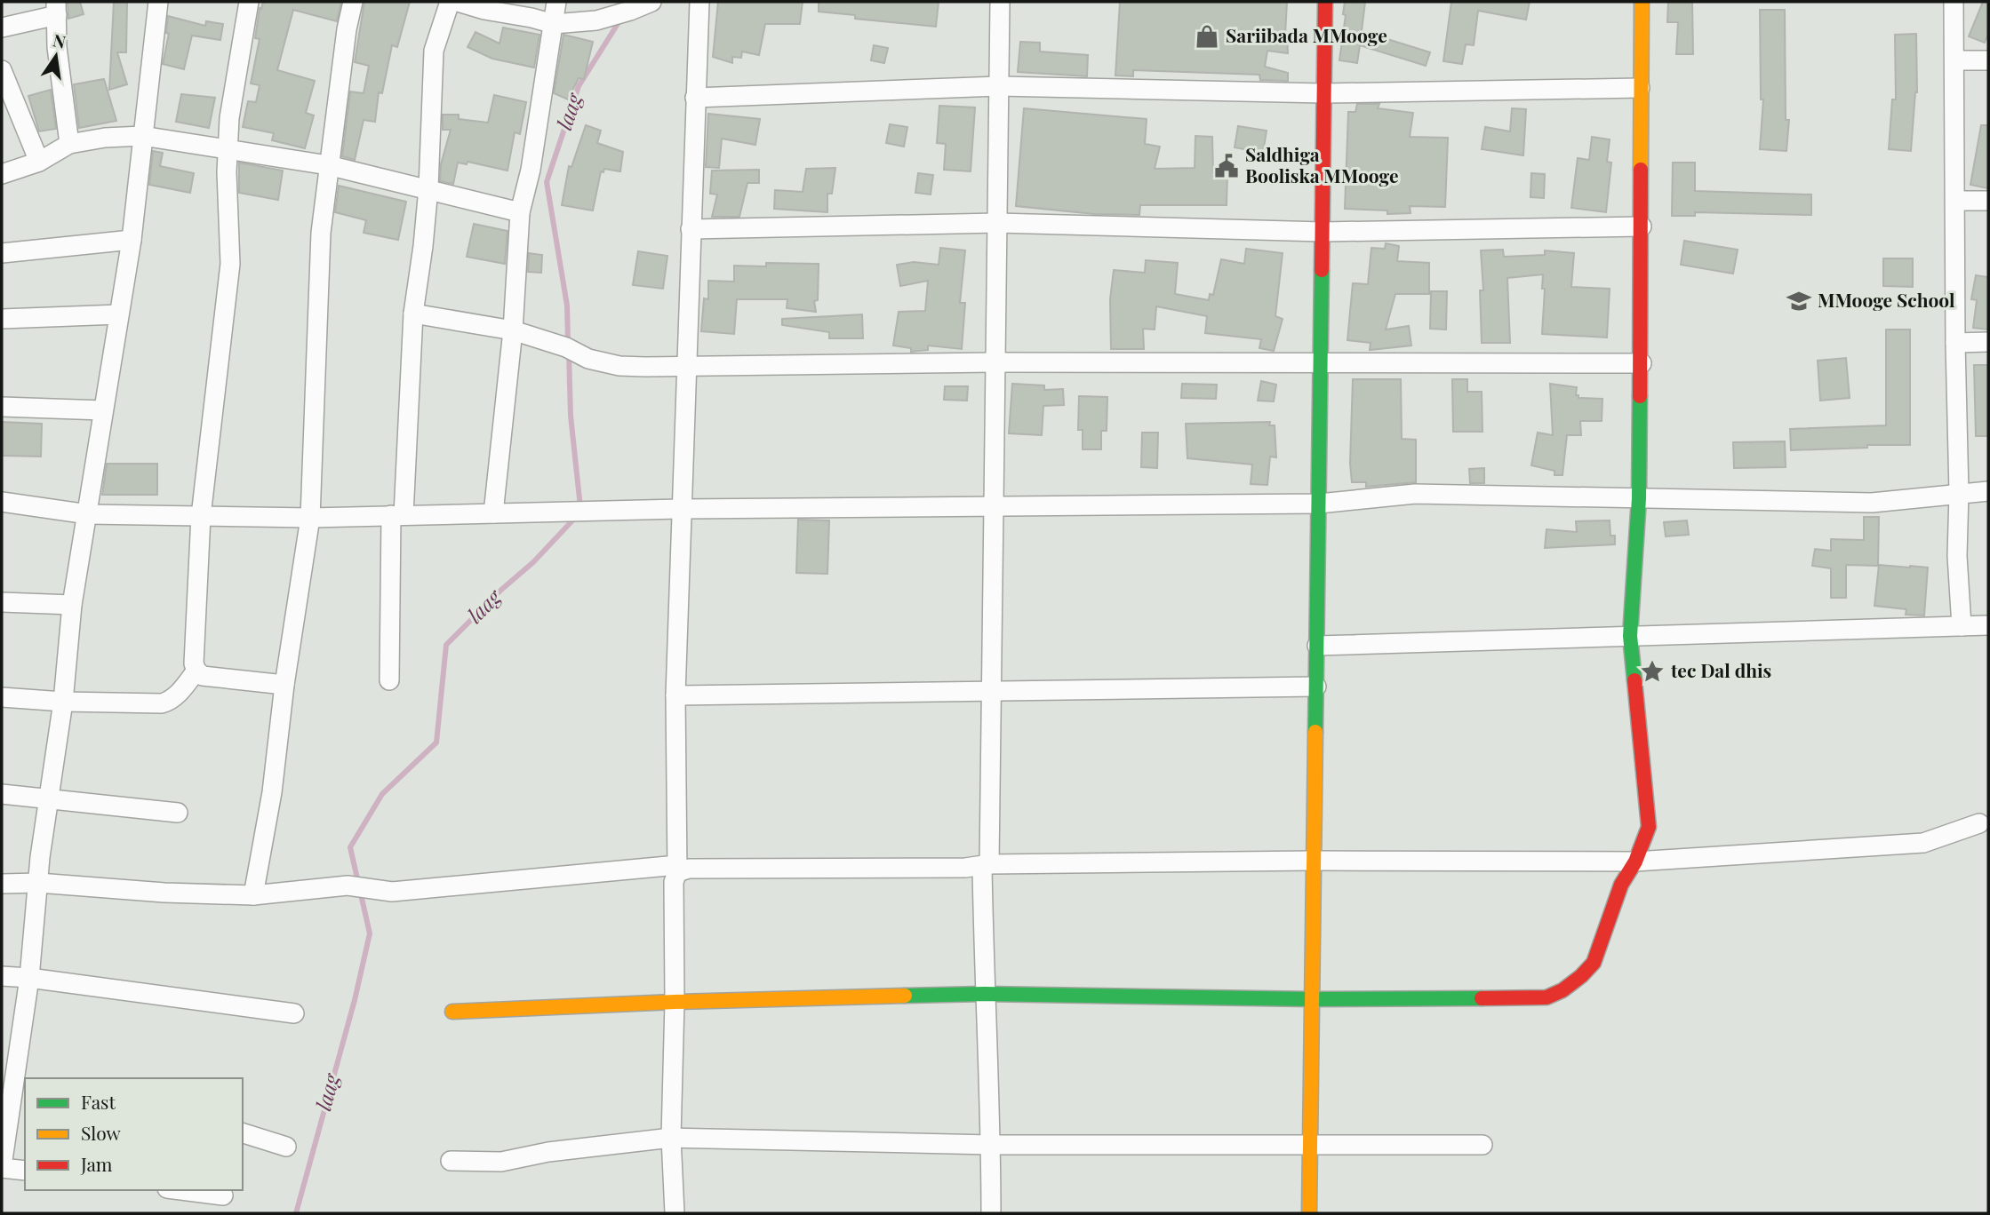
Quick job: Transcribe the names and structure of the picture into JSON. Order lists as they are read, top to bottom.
{
  "water": ["laag"],
  "places": {
    "shop": ["Sariibada MMooge"],
    "public building": ["Saldhiga Booliska MMooge"],
    "school or university": ["MMooge School"],
    "place": ["tec Dal dhis"]
  },
  "legend": ["Fast", "Slow", "Jam"],
  "north": "top"
}
